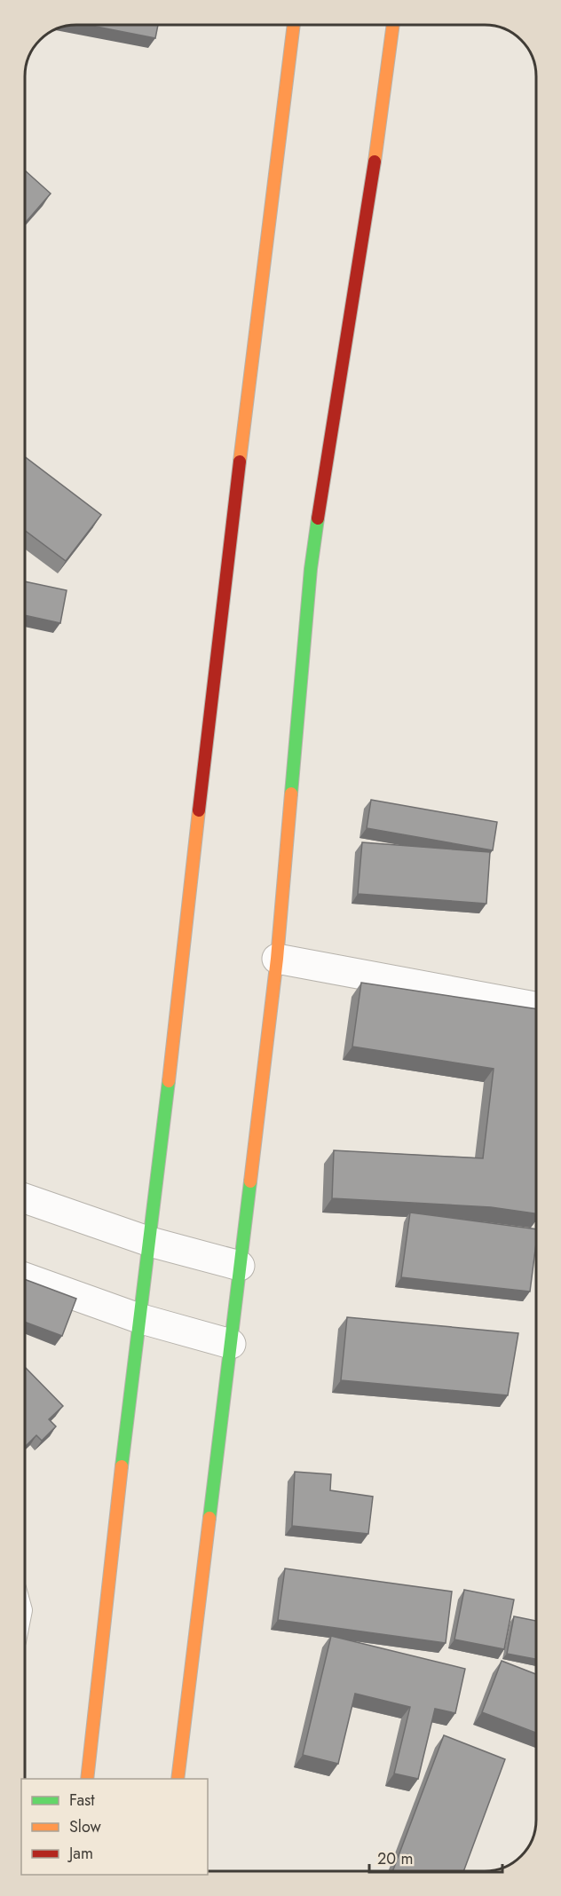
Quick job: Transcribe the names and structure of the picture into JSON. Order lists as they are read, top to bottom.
{
  "legend": ["Fast", "Slow", "Jam"],
  "scale_bar": "20 m"
}
